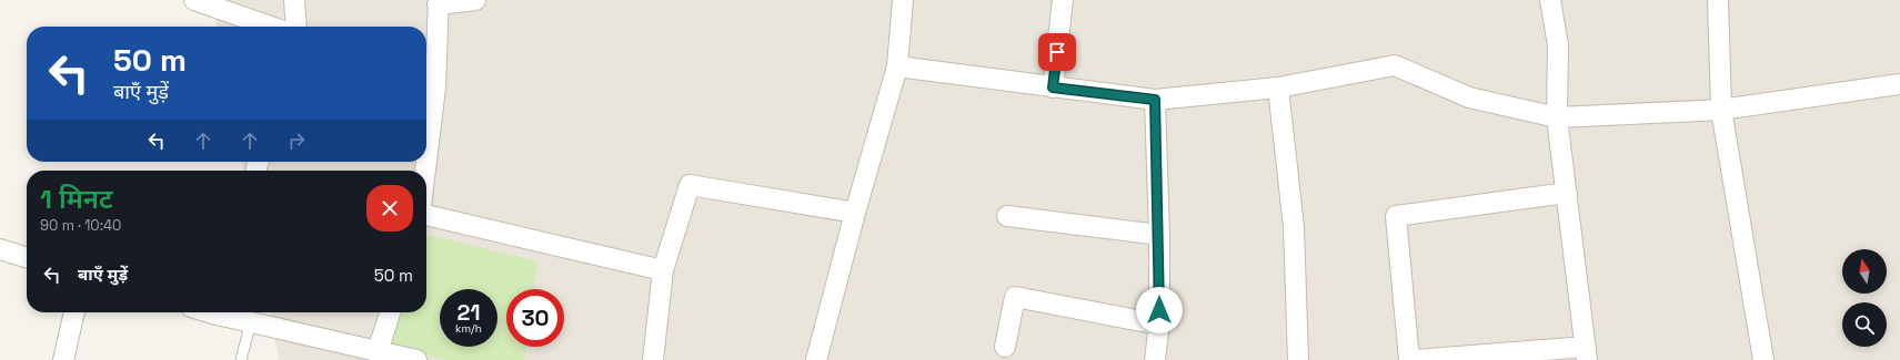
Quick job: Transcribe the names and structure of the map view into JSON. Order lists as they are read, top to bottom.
{
  "north": "top",
  "page": {
    "turn": ["50 m", "बाएँ मुड़ें"],
    "heading": ["1 मिनट", "90 m · 10:40"],
    "list": [
      {
        "name": "बाएँ मुड़ें",
        "value": "50 m"
      }
    ],
    "speed": "21 km/h",
    "limit": "30"
  }
}
